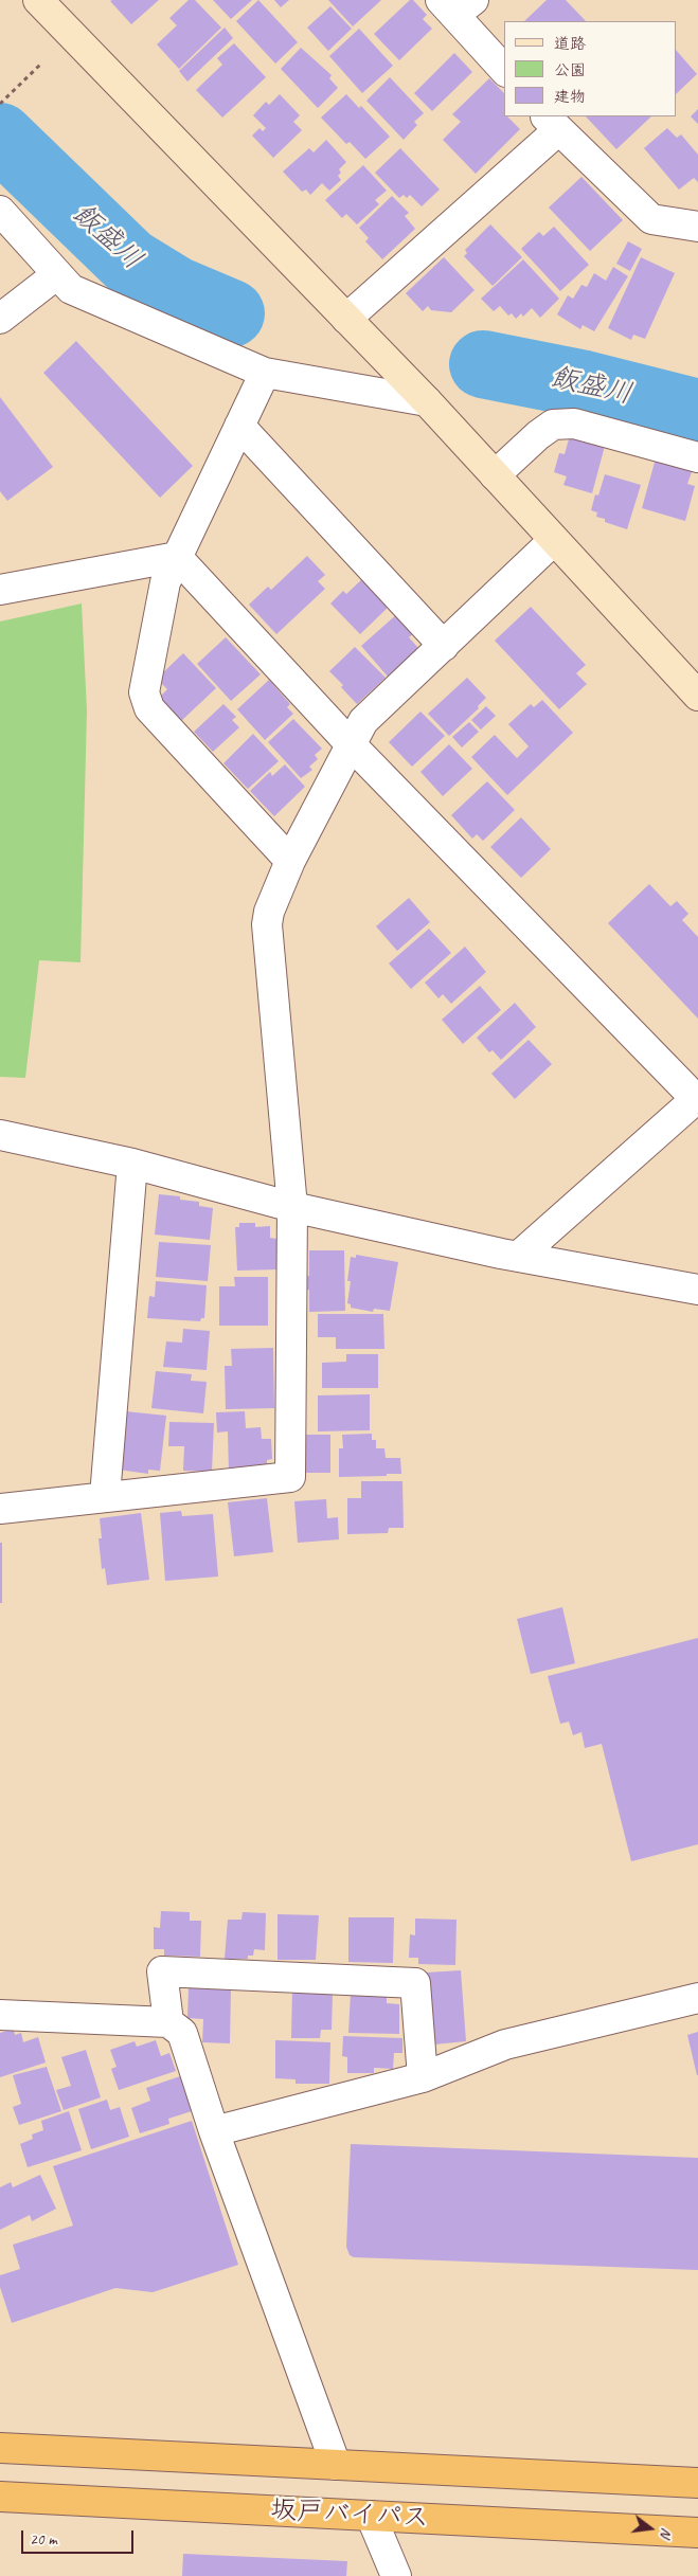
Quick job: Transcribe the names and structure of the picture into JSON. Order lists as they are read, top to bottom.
{
  "streets": {
    "highway": ["坂戸バイパス"]
  },
  "water": ["飯盛川"],
  "legend": ["道路", "公園", "建物"],
  "scale_bar": "20 m",
  "north": "right"
}
